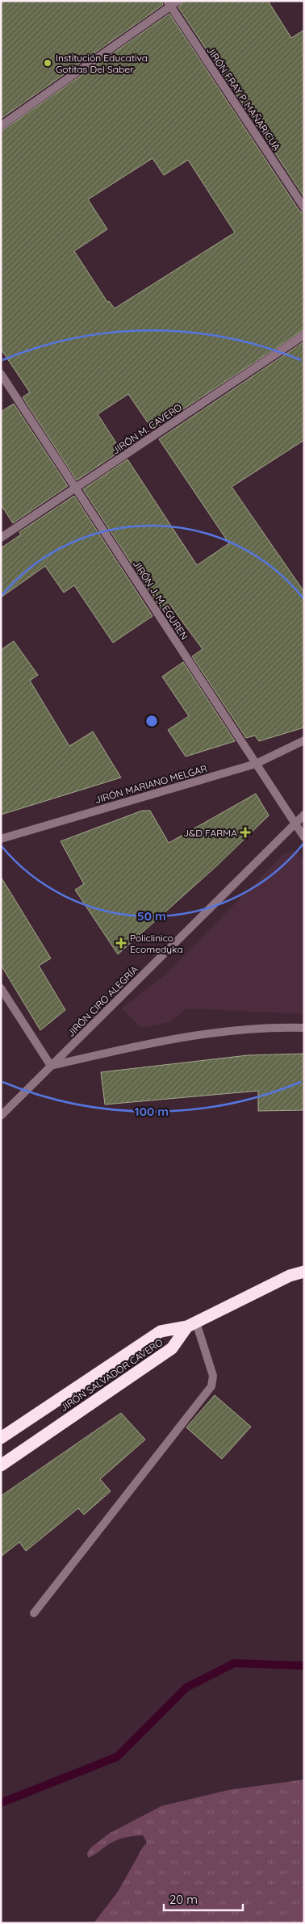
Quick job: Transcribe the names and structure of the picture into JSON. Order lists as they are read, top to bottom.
{
  "streets": {
    "highway": ["JIRÓN SALVADOR CAVERO"],
    "street": [
      "JIRÓN FRAY P. MAÑARICUA",
      "JIRÓN M. CAVERO",
      "JIRÓN J. M. EGUREN",
      "JIRÓN MARIANO MELGAR",
      "JIRÓN CIRO ALEGRÍA"
    ]
  },
  "crossings": [
    ["JIRÓN M. CAVERO", "JIRÓN J. M. EGUREN"],
    ["JIRÓN J. M. EGUREN", "JIRÓN MARIANO MELGAR"],
    ["JIRÓN J. M. EGUREN", "JIRÓN CIRO ALEGRÍA"]
  ],
  "places": {
    "other": ["Institución Educativa Gotitas Del Saber"],
    "health": ["J&D FARMA", "Policlinico Ecomedyka"]
  },
  "scale_bar": "20 m",
  "rings": ["50 m", "100 m"]
}
